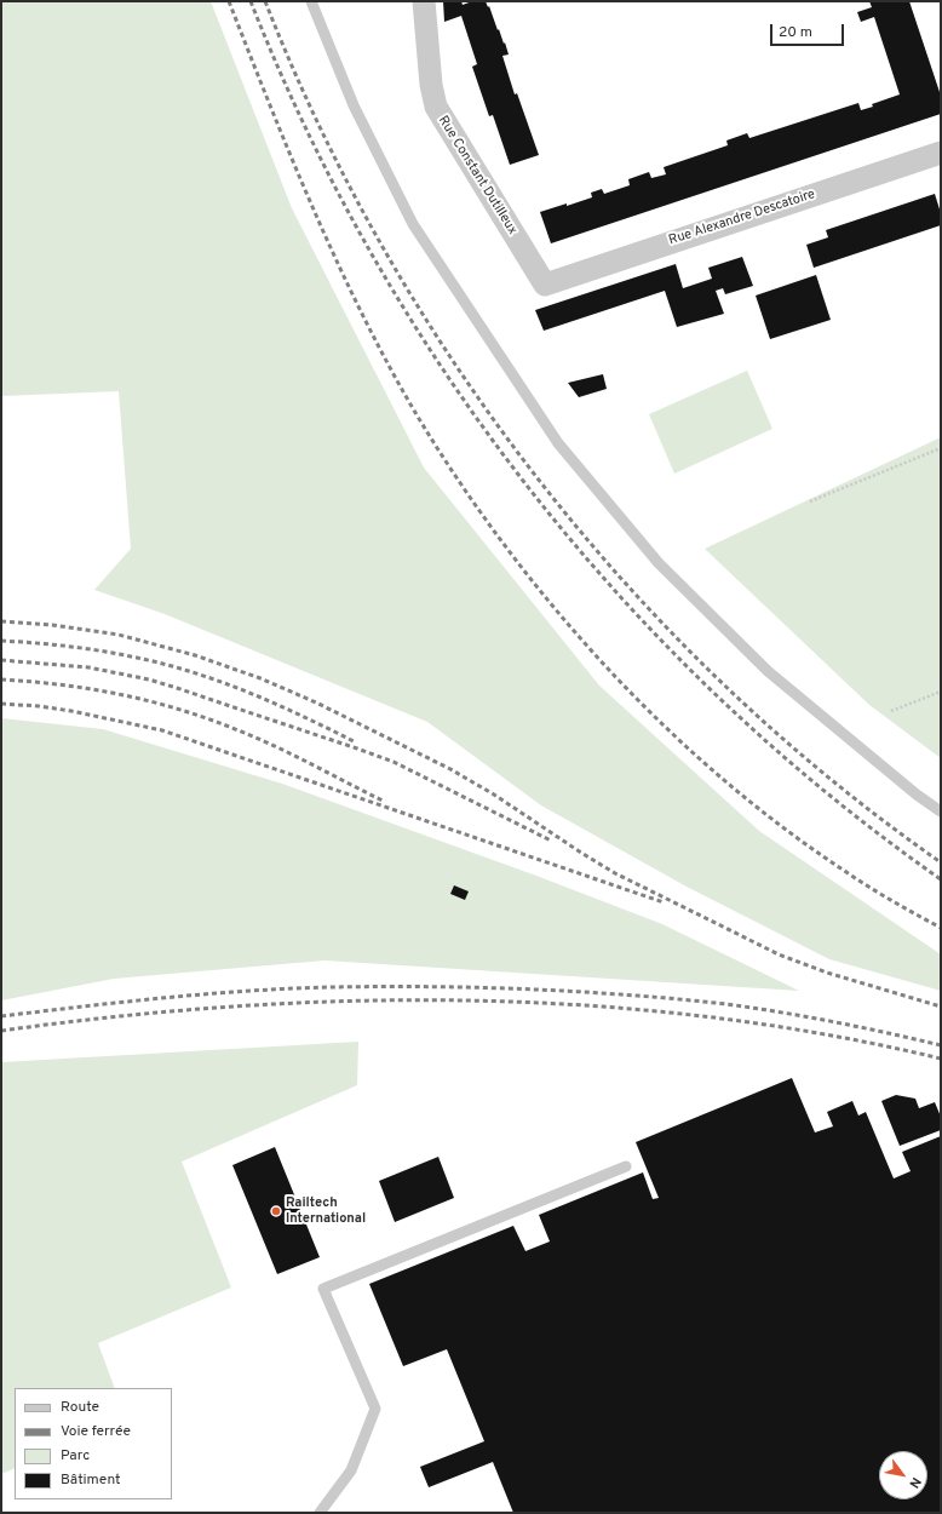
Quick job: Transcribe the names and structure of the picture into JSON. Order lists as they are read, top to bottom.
{
  "streets": {
    "street": ["Rue Constant Dutilleux", "Rue Alexandre Descatoire"]
  },
  "crossings": [
    ["Rue Constant Dutilleux", "Rue Alexandre Descatoire"]
  ],
  "places": ["Railtech International"],
  "legend": [
    "Route",
    "Voie ferrée",
    "Parc",
    "Bâtiment"
  ],
  "scale_bar": "20 m",
  "north": "bottom right"
}
